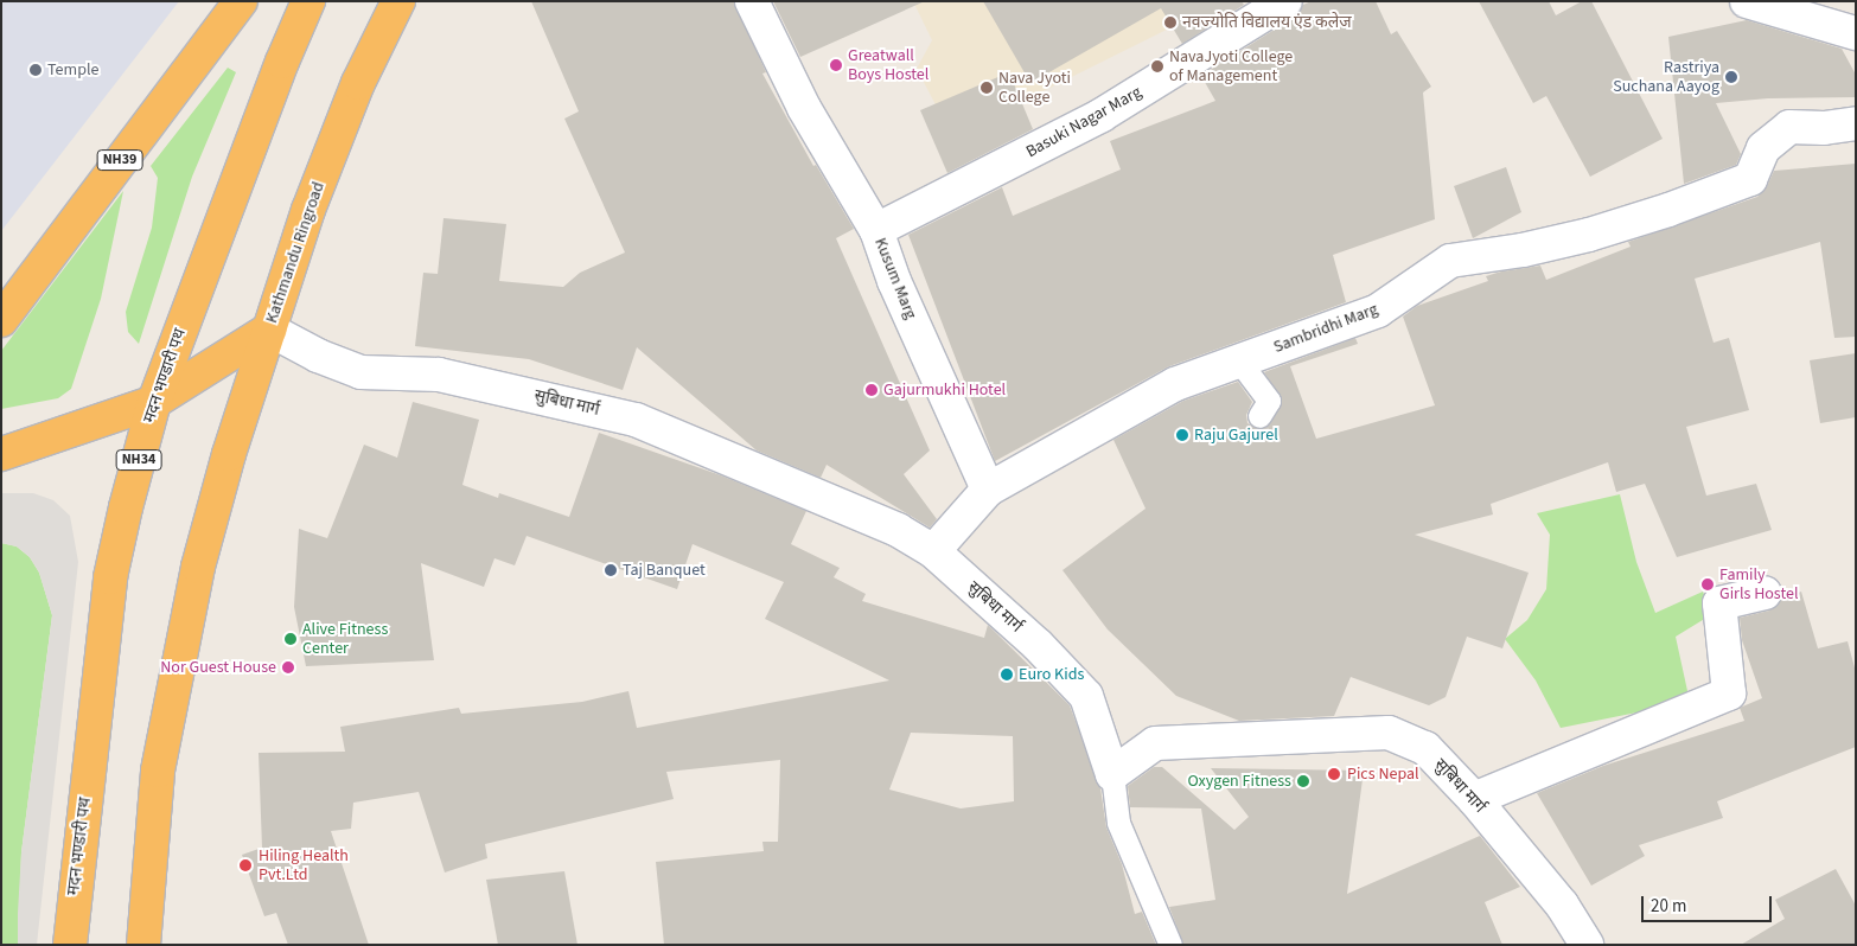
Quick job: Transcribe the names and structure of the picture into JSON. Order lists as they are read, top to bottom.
{
  "streets": {
    "highway": [
      "NH39",
      "Kathmandu Ringroad",
      "मदन भण्डारी पथ",
      "NH34"
    ],
    "street": [
      "Basuki Nagar Marg",
      "Kusum Marg",
      "Sambridhi Marg",
      "सुबिधा मार्ग"
    ]
  },
  "crossings": [
    ["Basuki Nagar Marg", "Kusum Marg"],
    ["Kathmandu Ringroad", "मदन भण्डारी पथ"],
    ["Kathmandu Ringroad", "सुबिधा मार्ग"],
    ["Kusum Marg", "Sambridhi Marg"]
  ],
  "places": [
    "नवज्योति विद्यालय एंड कलेज",
    "Greatwall Boys Hostel",
    "NavaJyoti College of Management",
    "Temple",
    "Rastriya Suchana Aayog",
    "Nava Jyoti College",
    "Gajurmukhi Hotel",
    "Raju Gajurel",
    "Taj Banquet",
    "Family Girls Hostel",
    "Alive Fitness Center",
    "Nor Guest House",
    "Euro Kids",
    "Pics Nepal",
    "Oxygen Fitness",
    "Hiling Health Pvt.Ltd"
  ],
  "scale_bar": "20 m"
}
